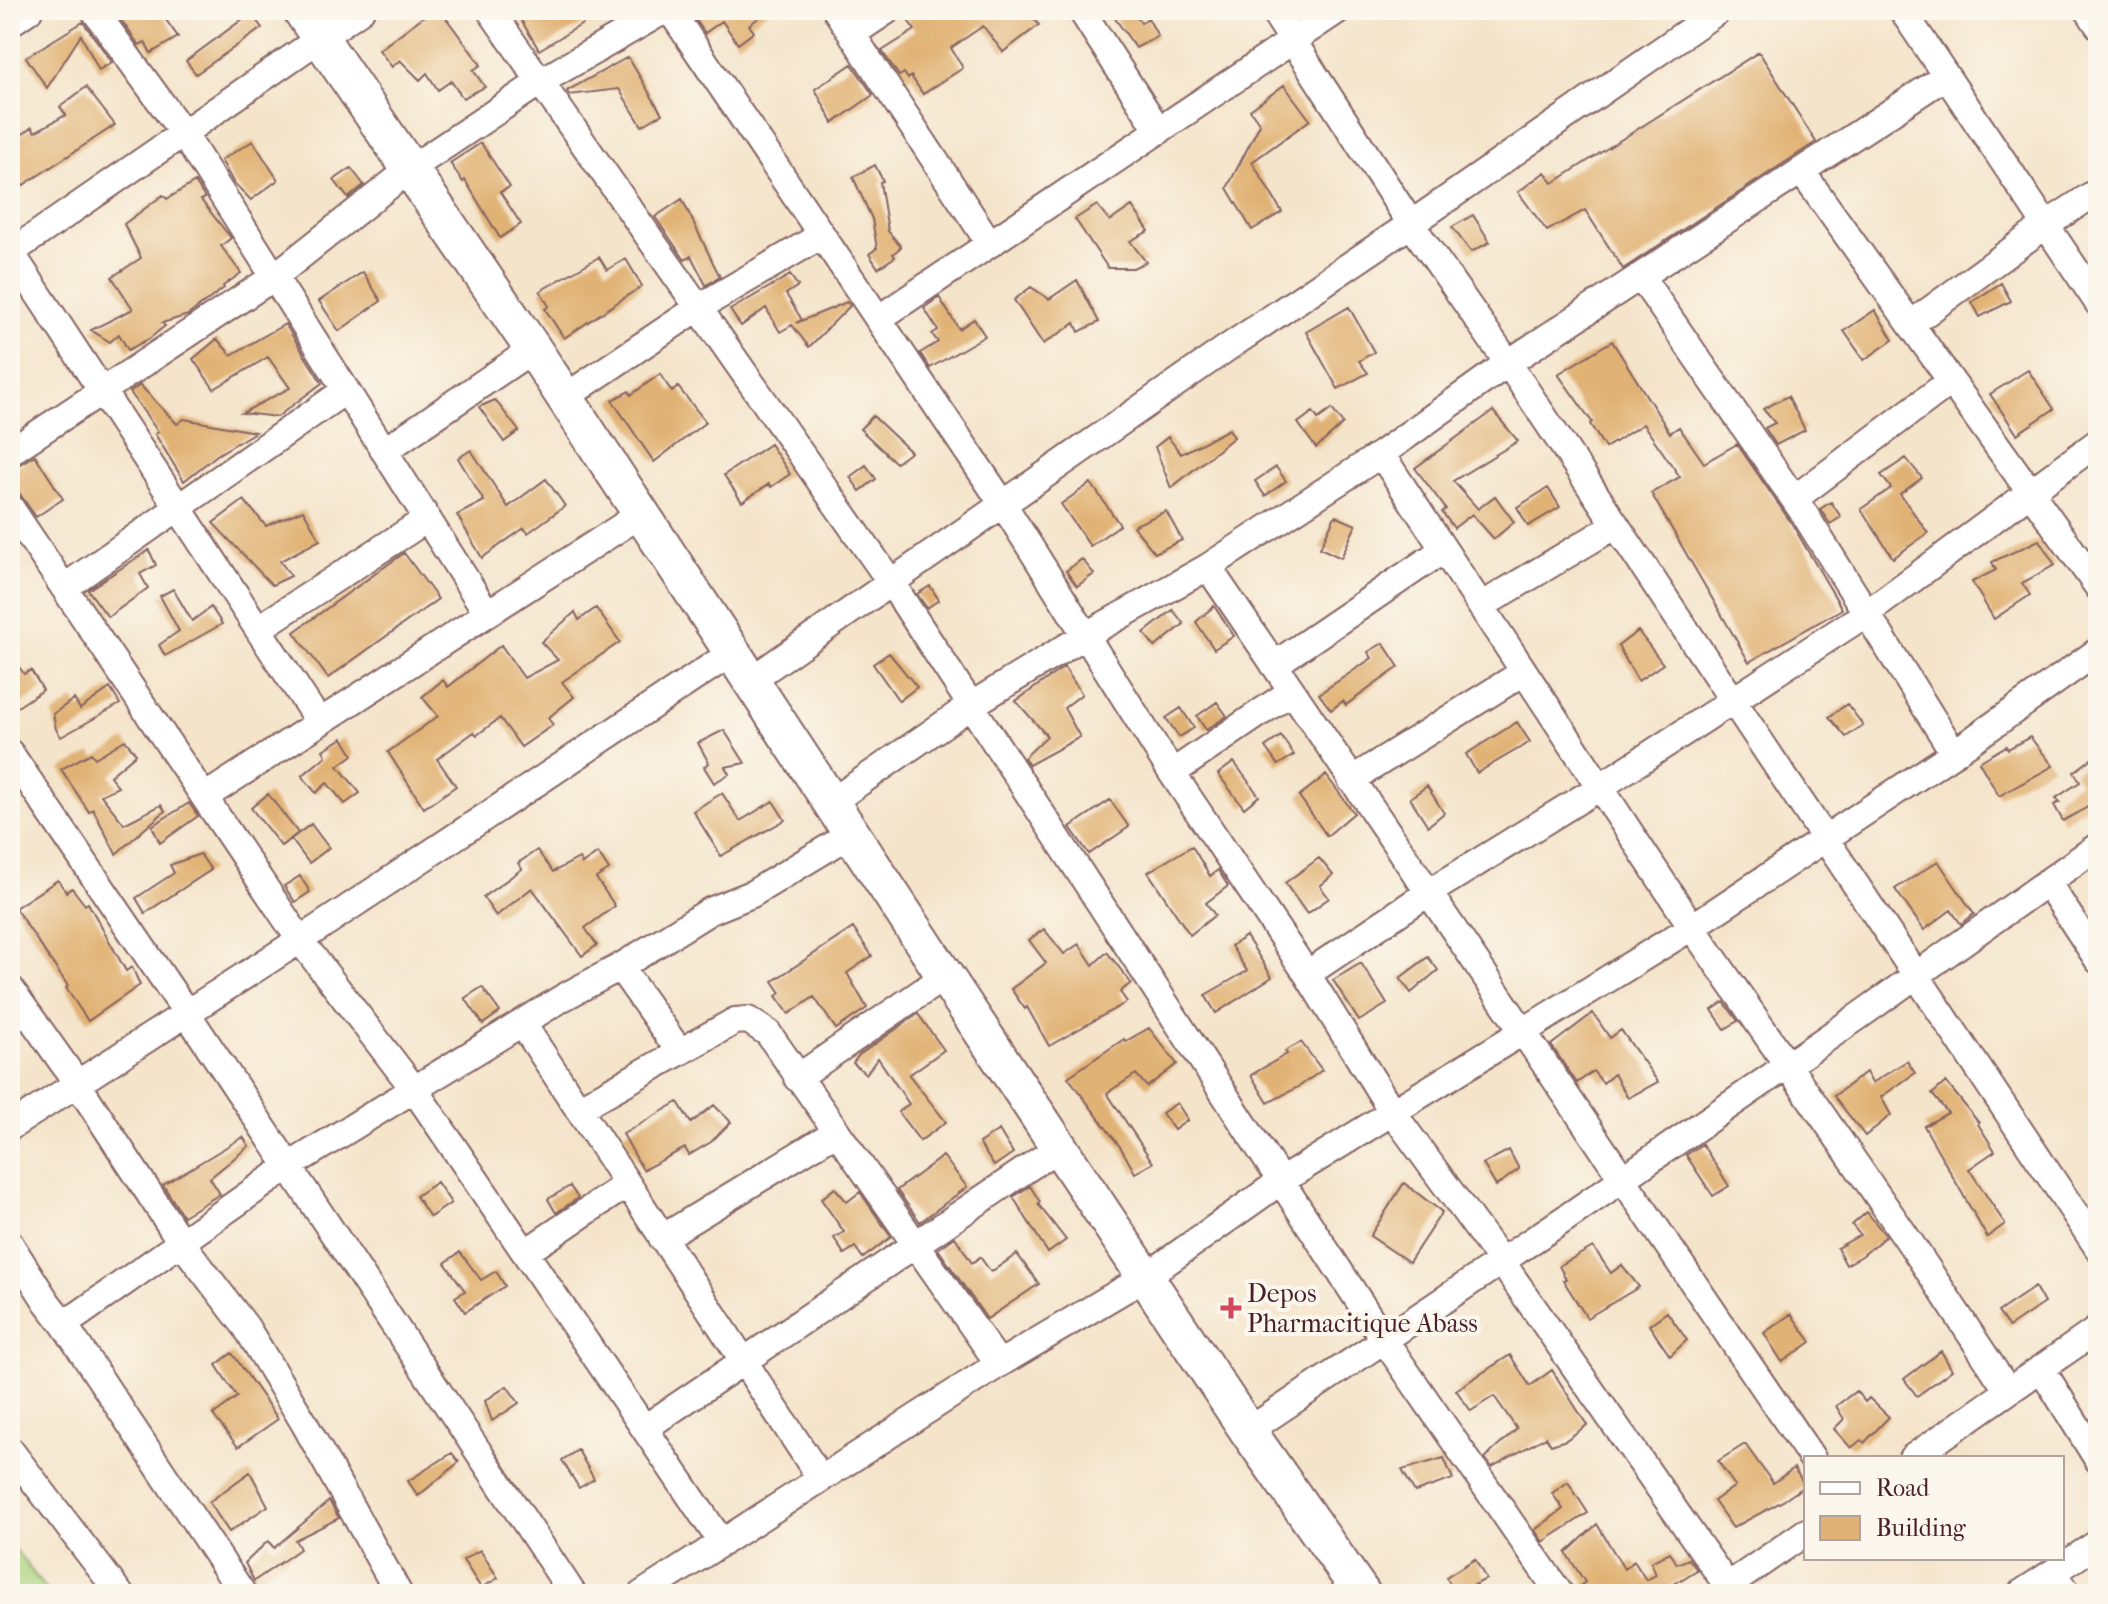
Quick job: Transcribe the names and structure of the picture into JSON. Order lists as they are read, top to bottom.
{
  "places": {
    "health": ["Depos Pharmacitique Abass"]
  },
  "legend": ["Road", "Building"]
}
